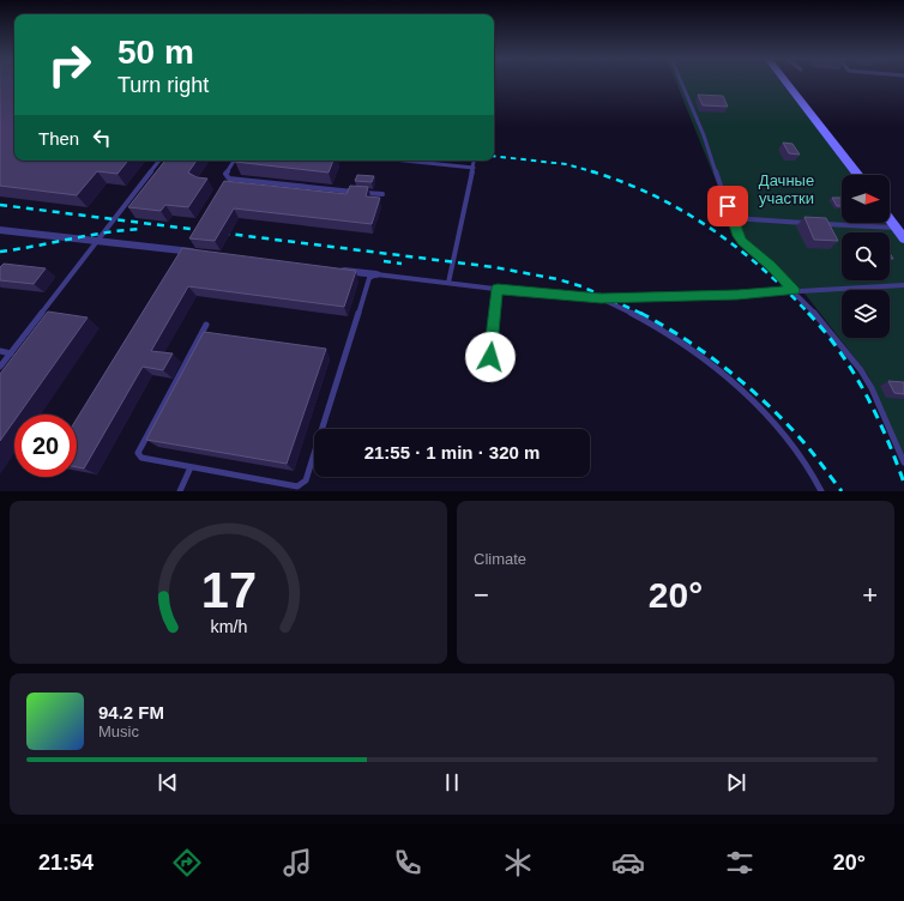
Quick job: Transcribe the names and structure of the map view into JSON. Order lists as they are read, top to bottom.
{
  "parks": ["Дачные участки"],
  "north": "right",
  "page": {
    "turn": ["50 m", "Turn right"],
    "then": "Then",
    "limit": "20",
    "trip": "21:55 · 1 min · 320 m",
    "tile": "Climate",
    "heat": ["−", "20°", "+"],
    "song": ["94.2 FM", "Music"],
    "tabs": ["21:54", "20°"],
    "gauge": ["17", "km/h"]
  }
}
